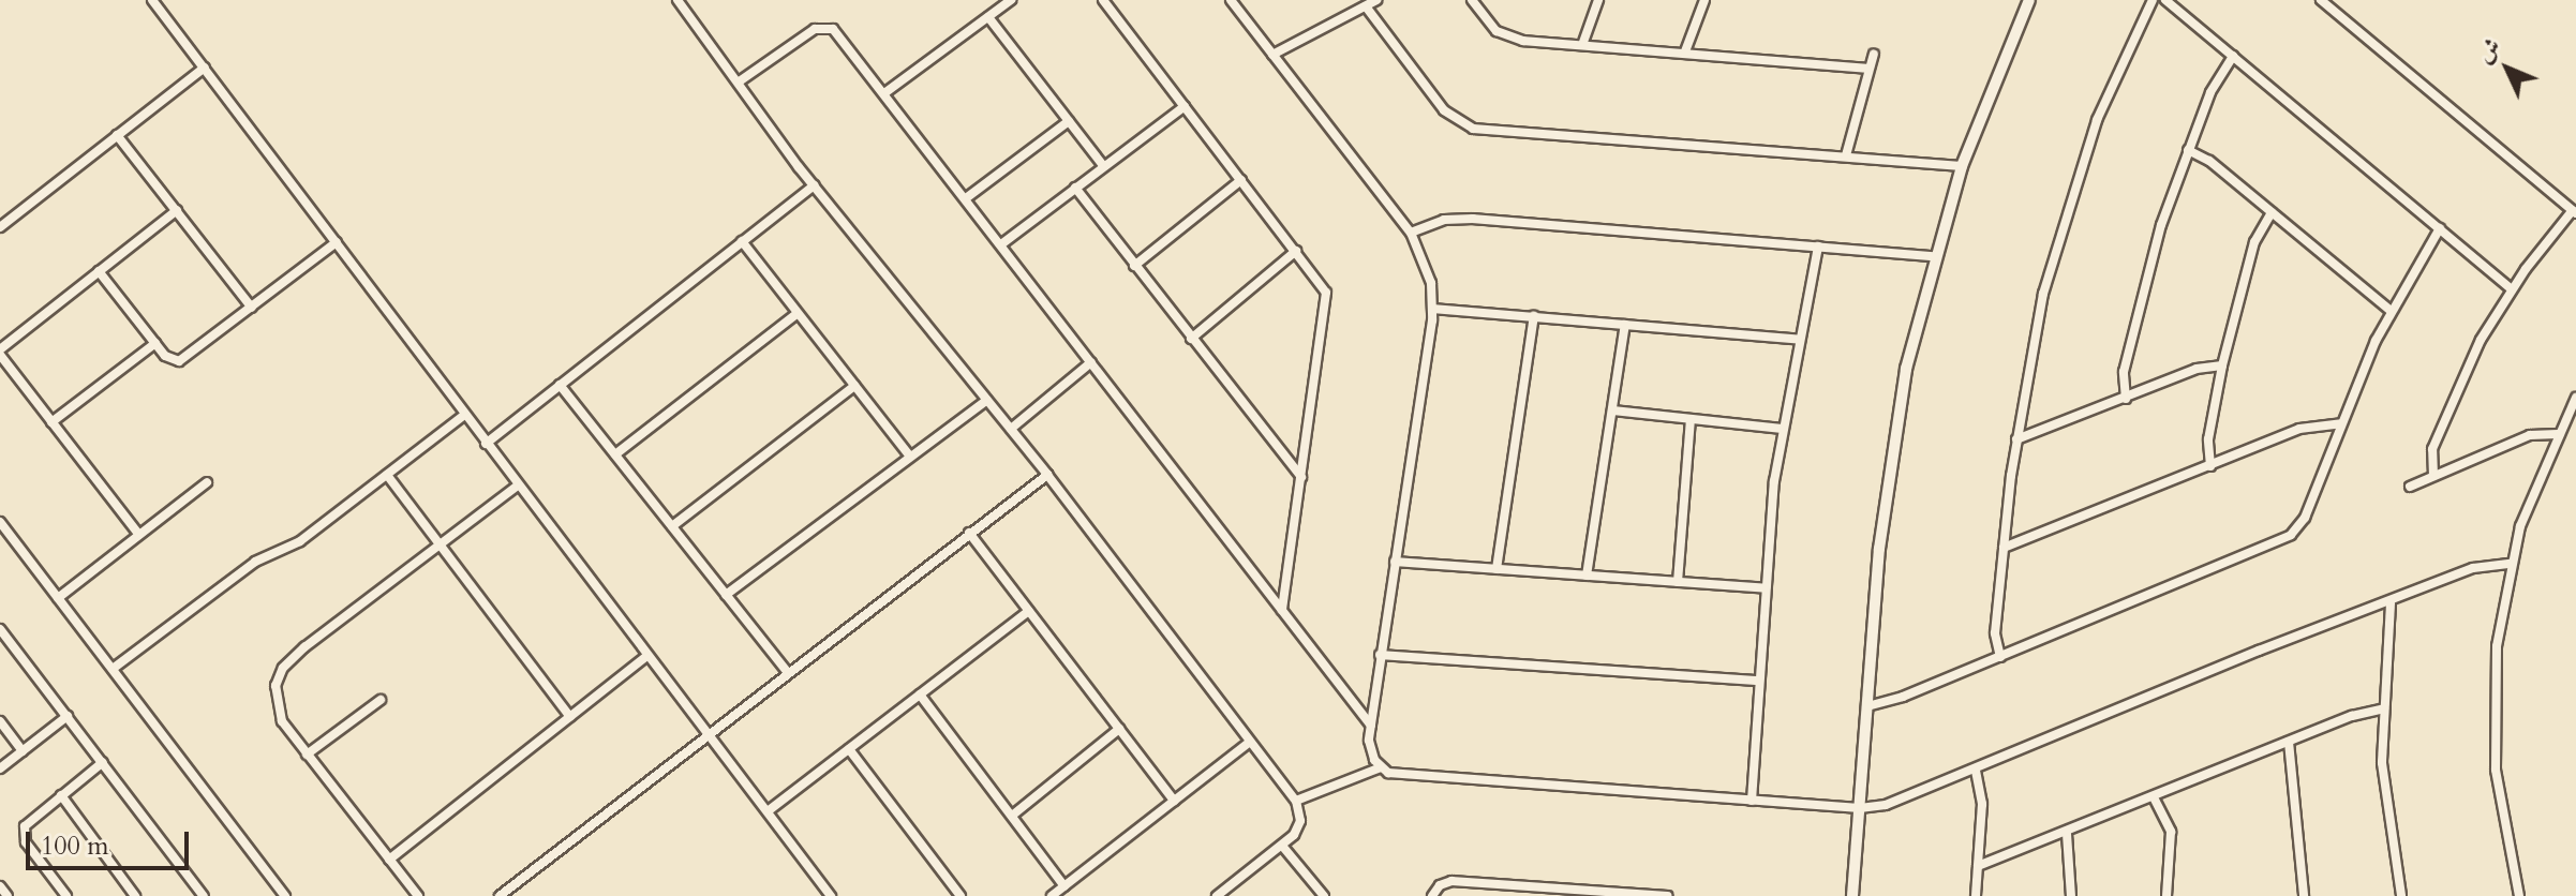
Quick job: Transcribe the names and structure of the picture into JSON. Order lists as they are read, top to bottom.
{
  "scale_bar": "100 m",
  "north": "top left"
}
